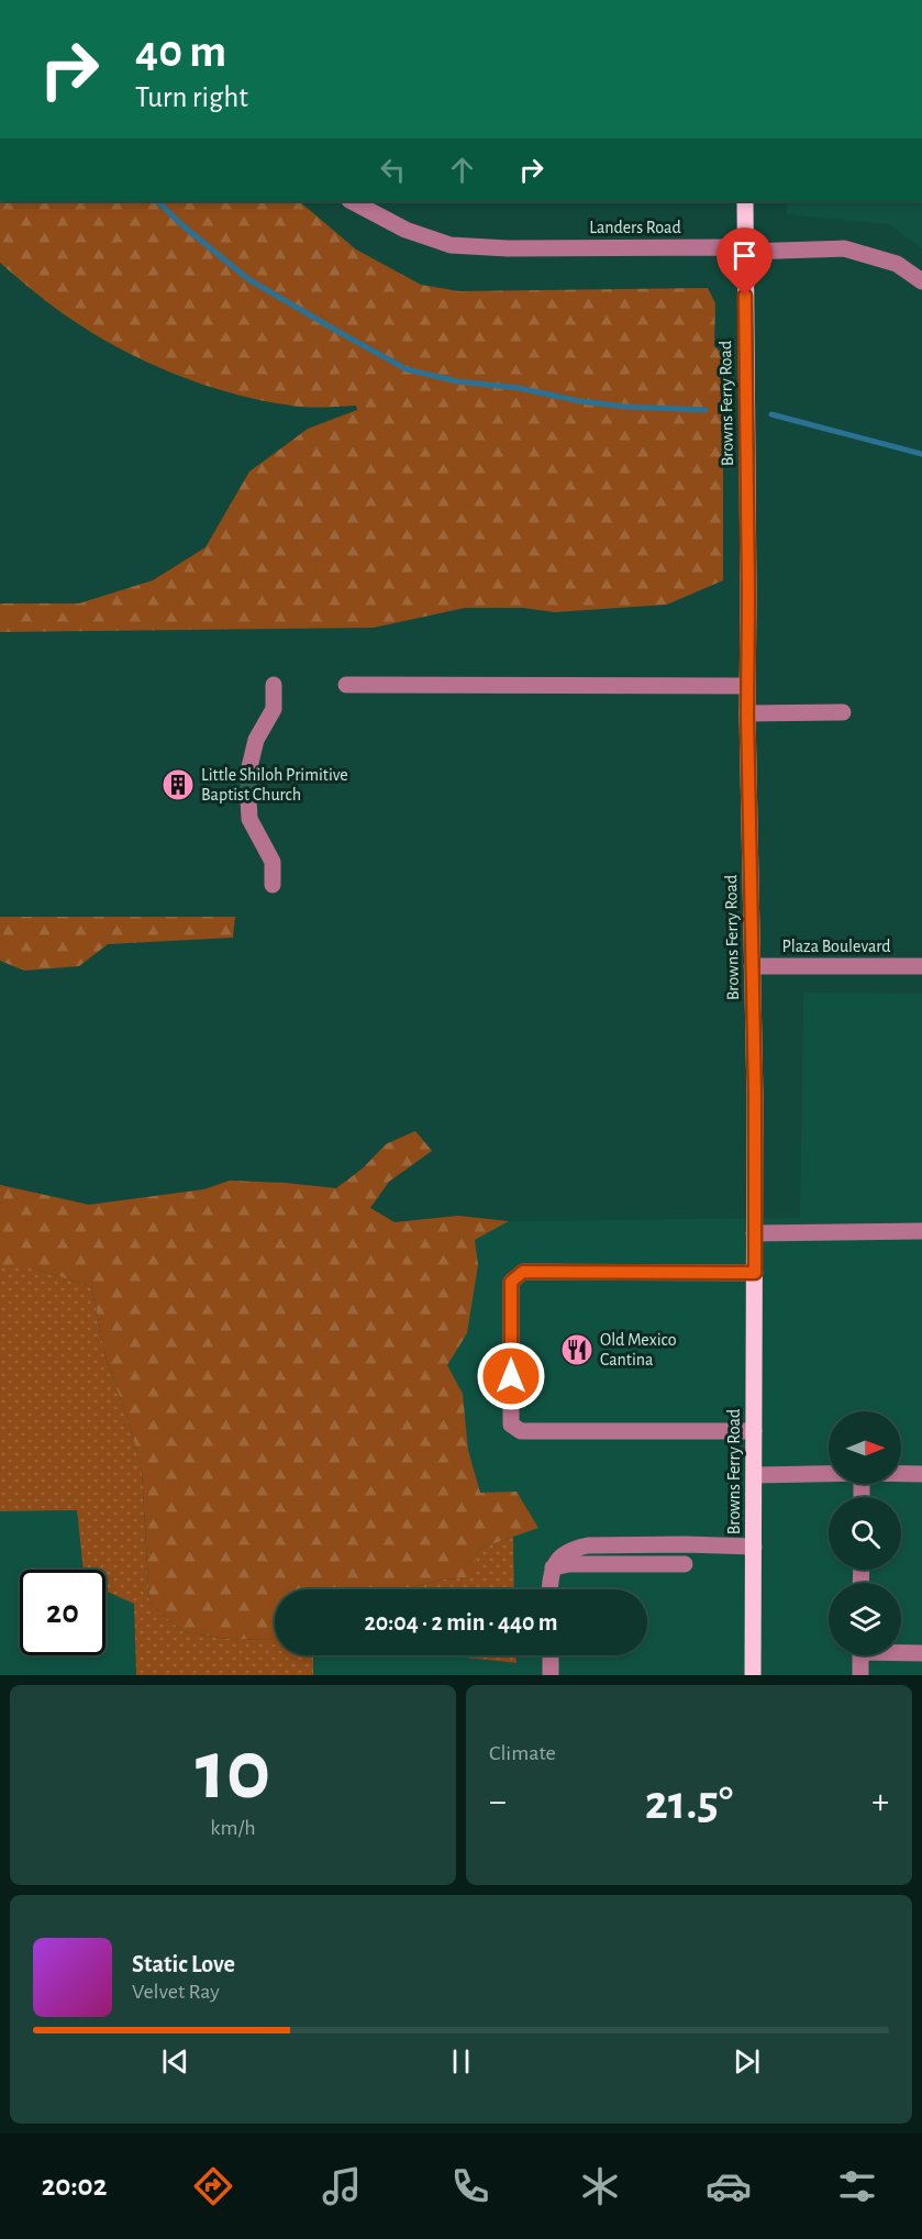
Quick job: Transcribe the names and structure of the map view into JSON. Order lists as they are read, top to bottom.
{
  "streets": {
    "main road": ["Browns Ferry Road"],
    "street": ["Landers Road", "Plaza Boulevard"]
  },
  "crossings": [
    ["Landers Road", "Browns Ferry Road"],
    ["Browns Ferry Road", "Plaza Boulevard"]
  ],
  "places": {
    "building": ["Little Shiloh Primitive Baptist Church"],
    "restaurant": ["Old Mexico Cantina"]
  },
  "north": "right",
  "page": {
    "turn": ["40 m", "Turn right"],
    "limit": "20",
    "trip": "20:04 · 2 min · 440 m",
    "tile": [
      ["10", "km/h"],
      "Climate"
    ],
    "heat": ["−", "21.5°", "+"],
    "song": ["Static Love", "Velvet Ray"],
    "tabs": "20:02"
  }
}
